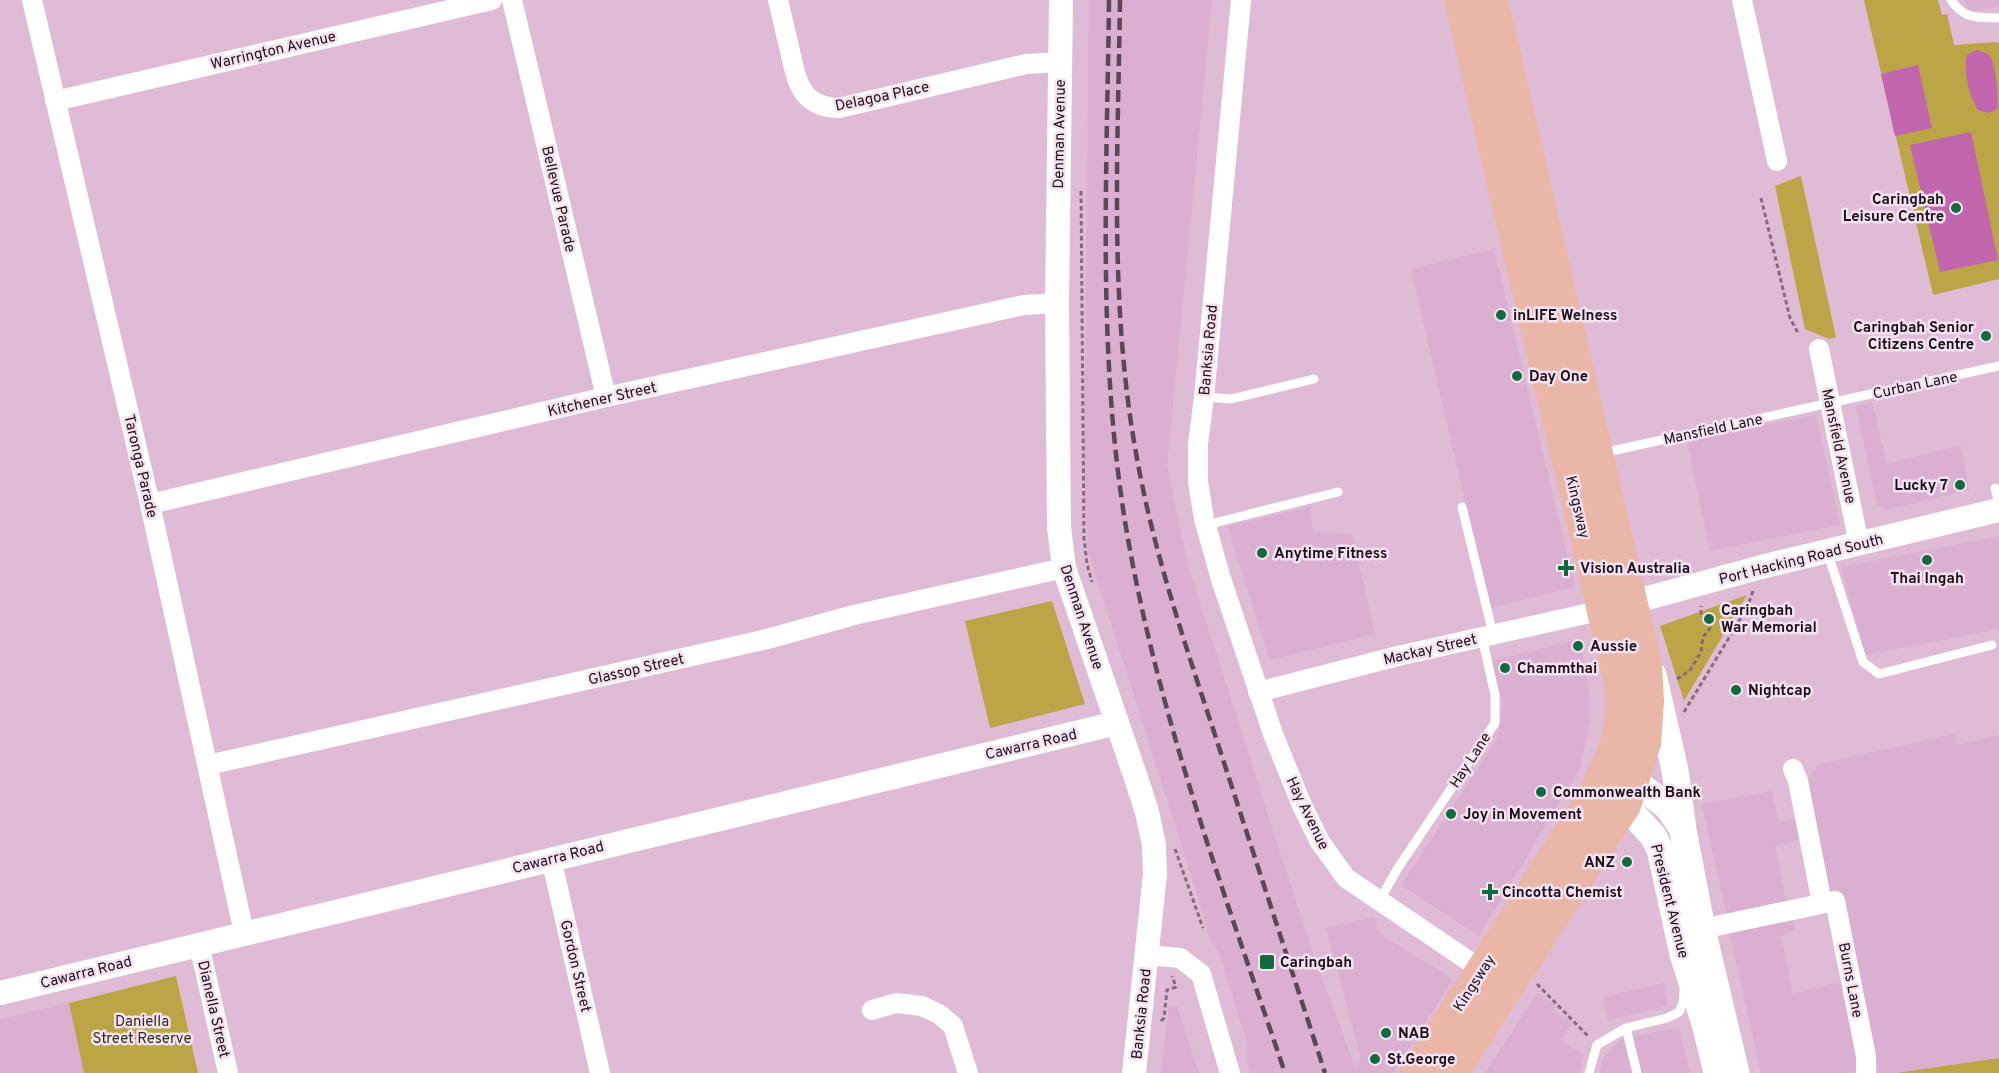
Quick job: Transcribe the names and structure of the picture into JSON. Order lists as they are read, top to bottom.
{
  "streets": {
    "main road": ["Kingsway", "Port Hacking Road South", "President Avenue"],
    "street": [
      "Warrington Avenue",
      "Delagoa Place",
      "Denman Avenue",
      "Bellevue Parade",
      "Banksia Road",
      "Kitchener Street",
      "Mansfield Avenue",
      "Taronga Parade",
      "Mackay Street",
      "Glassop Street",
      "Cawarra Road",
      "Hay Avenue",
      "Gordon Street",
      "Burns Lane",
      "Dianella Street"
    ],
    "lane": ["Curban Lane", "Mansfield Lane", "Hay Lane"]
  },
  "crossings": [
    ["Warrington Avenue", "Taronga Parade"],
    ["Delagoa Place", "Denman Avenue"],
    ["Denman Avenue", "Banksia Road"],
    ["Denman Avenue", "Kitchener Street"],
    ["Denman Avenue", "Glassop Street"],
    ["Denman Avenue", "Cawarra Road"],
    ["Bellevue Parade", "Kitchener Street"],
    ["Banksia Road", "Mackay Street"],
    ["Banksia Road", "Hay Avenue"],
    ["Curban Lane", "Mansfield Lane"],
    ["Curban Lane", "Mansfield Avenue"],
    ["Kitchener Street", "Taronga Parade"],
    ["Mansfield Lane", "Mansfield Avenue"],
    ["Mansfield Lane", "Kingsway"],
    ["Mansfield Avenue", "Port Hacking Road South"],
    ["Taronga Parade", "Glassop Street"],
    ["Taronga Parade", "Cawarra Road"],
    ["Kingsway", "Port Hacking Road South"],
    ["Kingsway", "Mackay Street"],
    ["Kingsway", "Hay Avenue"],
    ["Kingsway", "President Avenue"],
    ["Port Hacking Road South", "Mackay Street"],
    ["Port Hacking Road South", "President Avenue"],
    ["Mackay Street", "Hay Lane"],
    ["Mackay Street", "Hay Avenue"],
    ["Cawarra Road", "Gordon Street"],
    ["Cawarra Road", "Dianella Street"],
    ["Hay Lane", "Hay Avenue"]
  ],
  "parks": ["Daniella Street Reserve"],
  "places": {
    "other": [
      "Caringbah Leisure Centre",
      "inLIFE Welness",
      "Caringbah Senior Citizens Centre",
      "Day One",
      "Lucky 7",
      "Anytime Fitness",
      "Thai Ingah",
      "Caringbah War Memorial",
      "Aussie",
      "Chammthai",
      "Nightcap",
      "Commonwealth Bank",
      "Joy in Movement",
      "ANZ",
      "NAB",
      "St.George"
    ],
    "health": ["Vision Australia", "Cincotta Chemist"],
    "transit": ["Caringbah"]
  }
}
